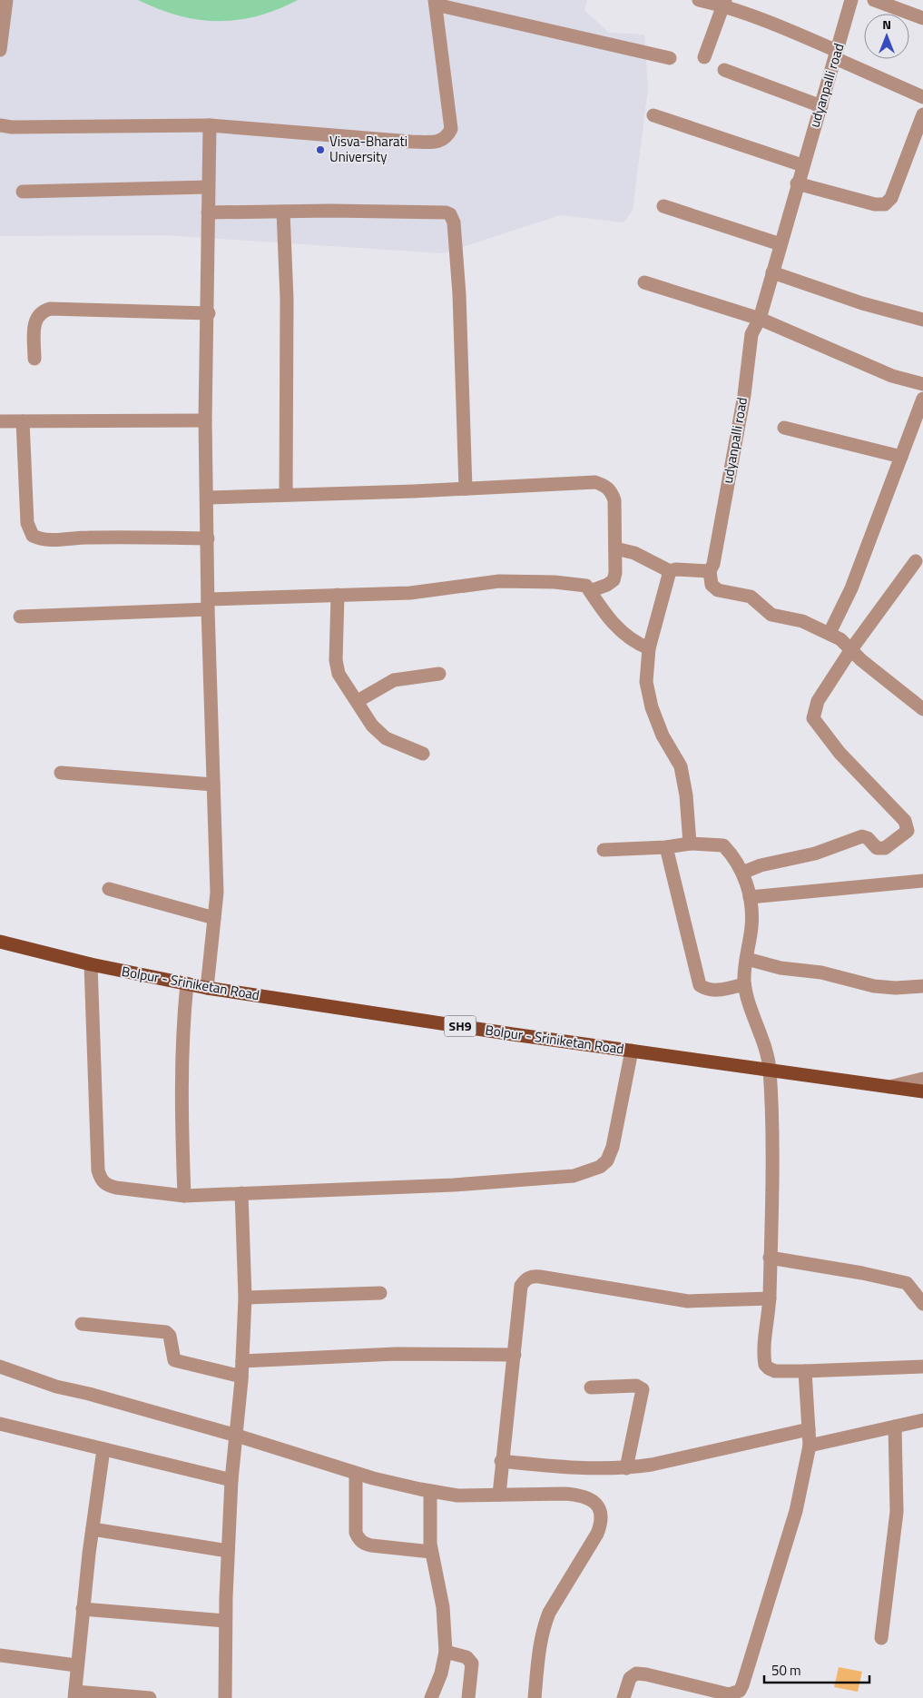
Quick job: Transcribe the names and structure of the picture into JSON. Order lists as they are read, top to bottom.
{
  "streets": {
    "main road": ["Bolpur - Sriniketan Road", "SH9"],
    "street": ["udyanpalli road"]
  },
  "places": ["Visva-Bharati University"],
  "scale_bar": "50 m",
  "north": "top"
}
